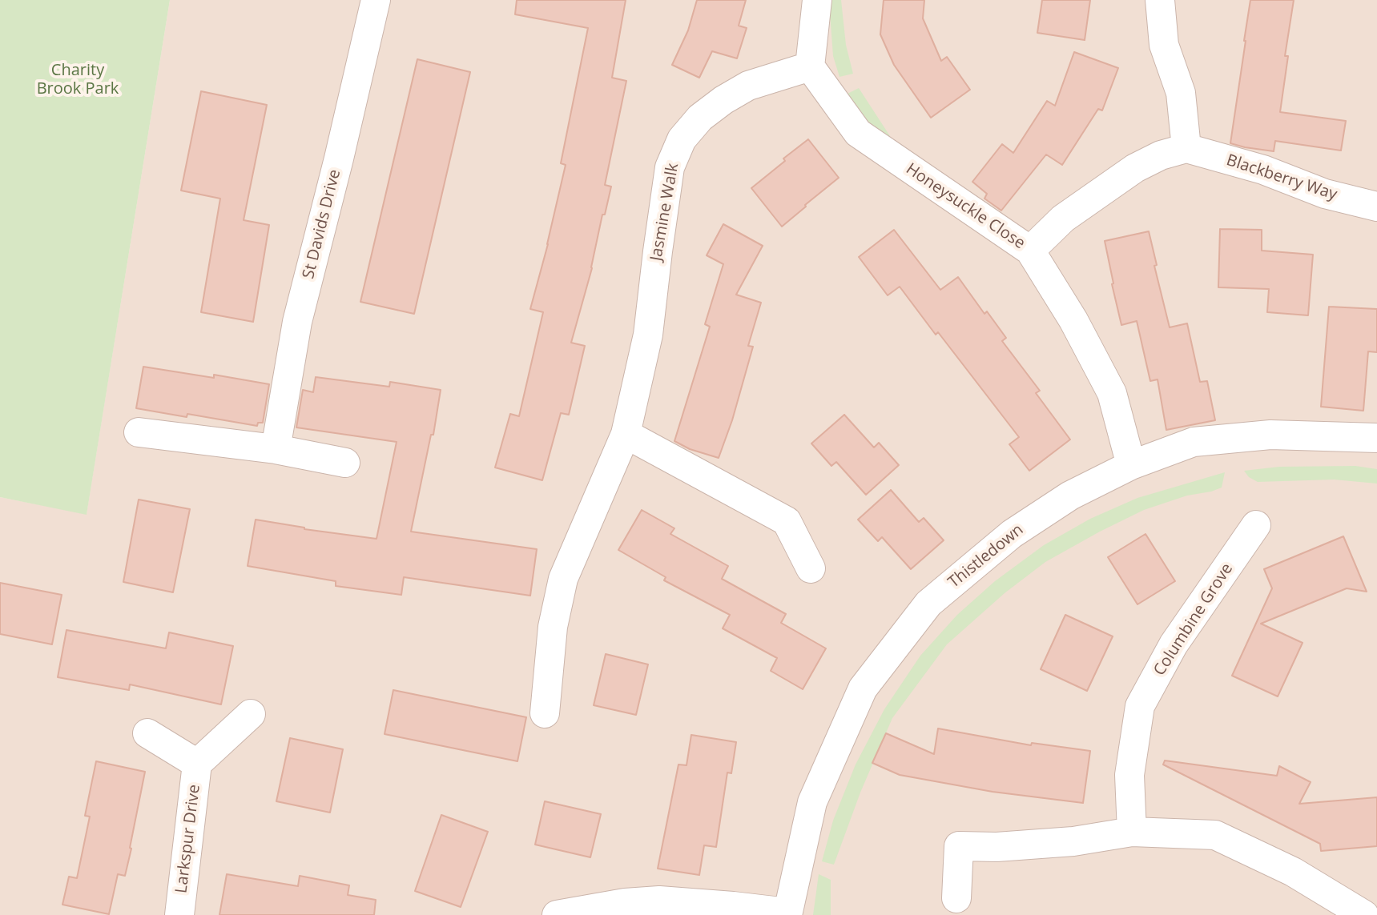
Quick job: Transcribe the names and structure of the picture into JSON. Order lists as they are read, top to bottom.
{
  "streets": {
    "street": [
      "Blackberry Way",
      "Honeysuckle Close",
      "Jasmine Walk",
      "St Davids Drive",
      "Thistledown",
      "Columbine Grove",
      "Larkspur Drive"
    ]
  },
  "crossings": [
    ["Honeysuckle Close", "Jasmine Walk"],
    ["Honeysuckle Close", "Thistledown"]
  ],
  "parks": ["Charity Brook Park"]
}
